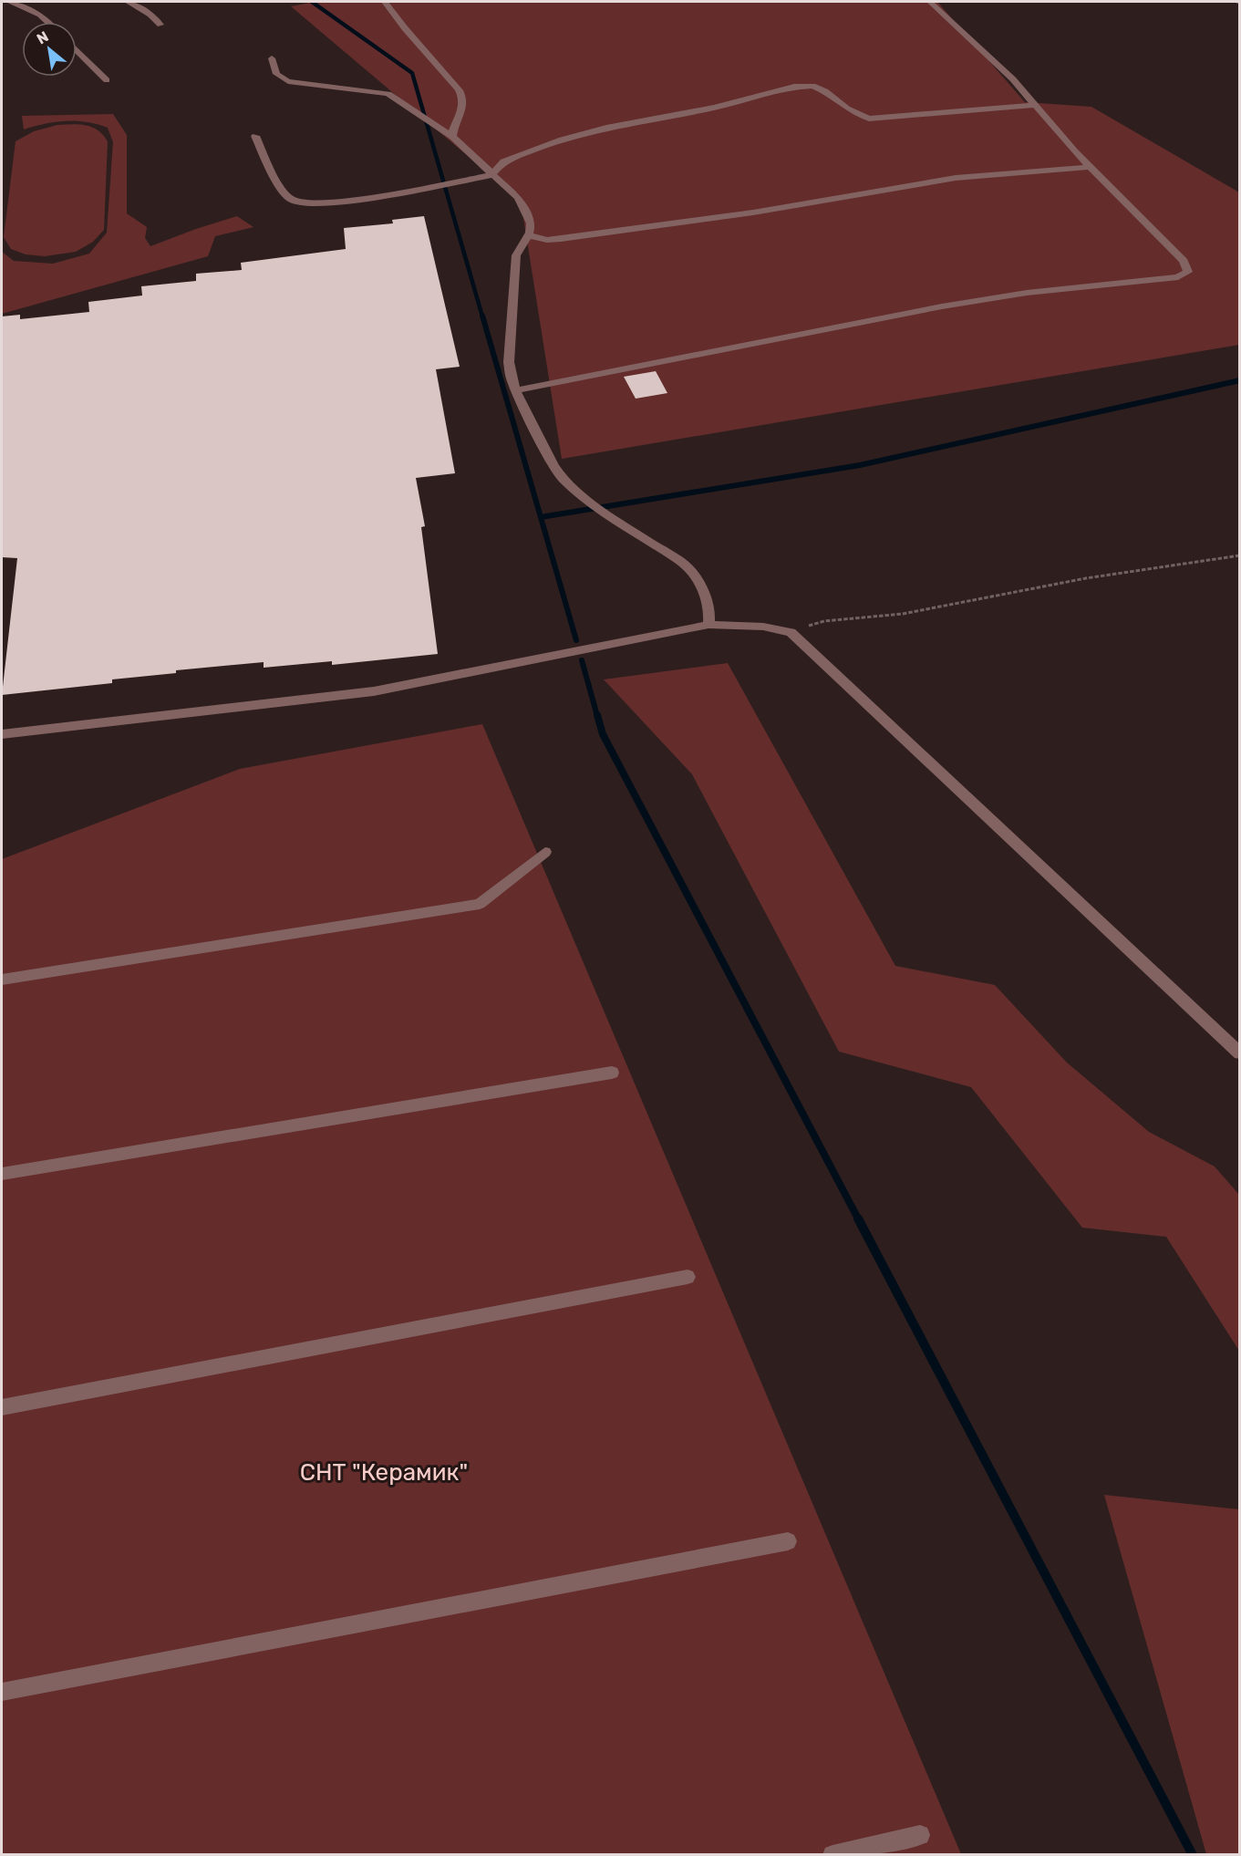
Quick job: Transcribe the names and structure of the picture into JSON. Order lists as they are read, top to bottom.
{
  "parks": ["СНТ \"Керамик\""],
  "north": "top left"
}
